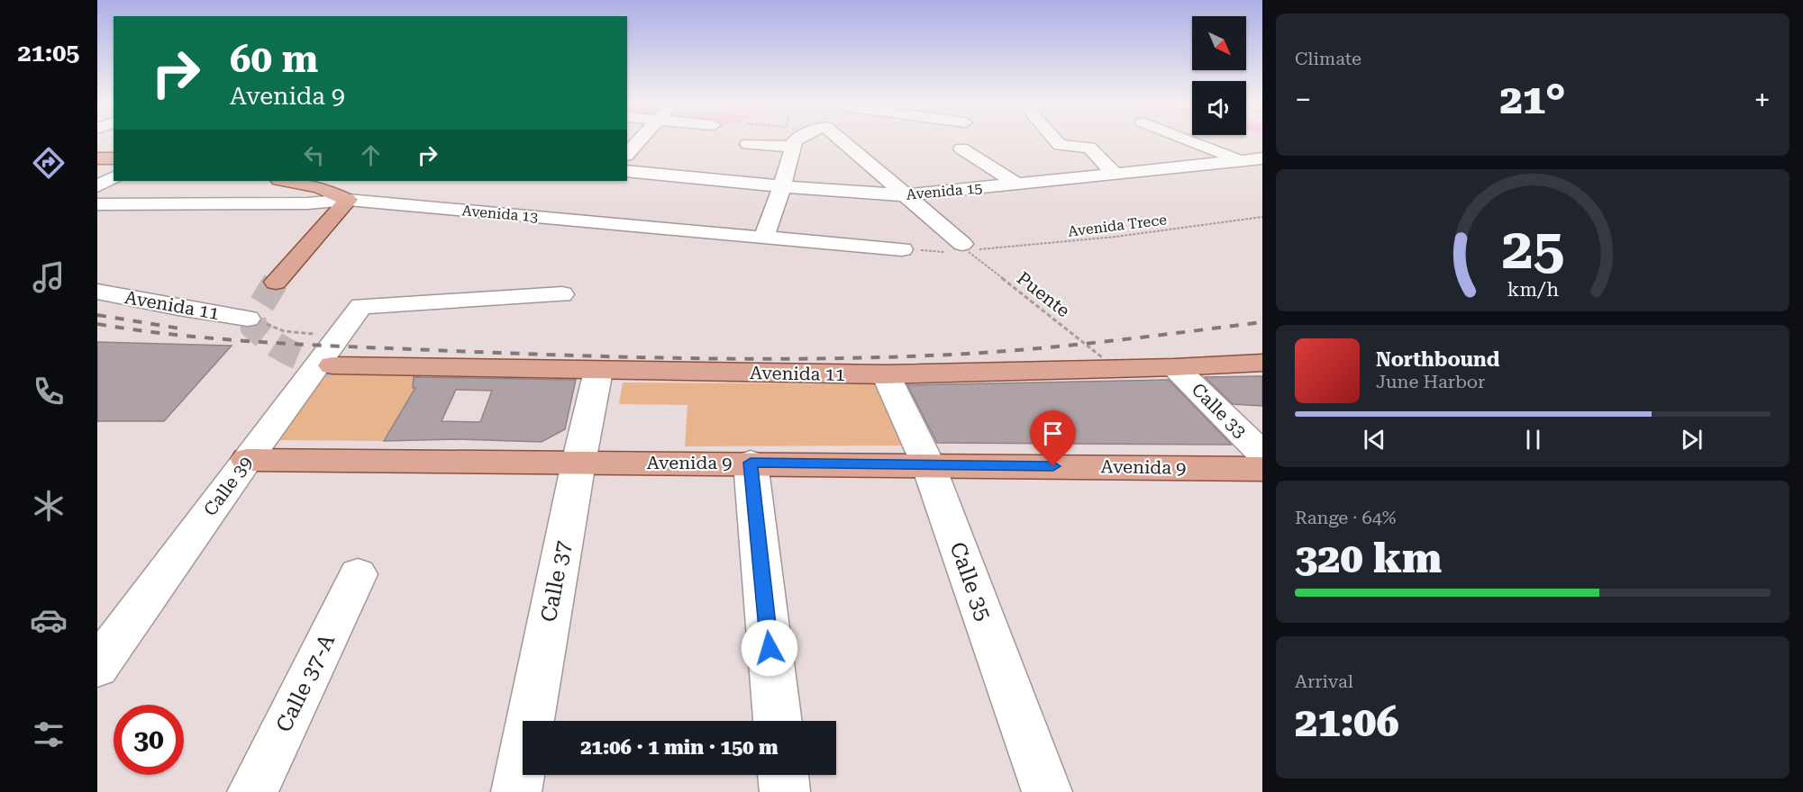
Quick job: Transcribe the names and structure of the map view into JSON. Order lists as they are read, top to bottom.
{
  "streets": {
    "main road": ["Avenida 11", "Avenida 9"],
    "street": [
      "Avenida 15",
      "Avenida 13",
      "Calle 33",
      "Calle 39",
      "Calle 37",
      "Calle 35",
      "Calle 37-A"
    ],
    "path": ["Avenida Trece", "Puente"]
  },
  "crossings": [
    ["Avenida 13", "Avenida Trece"],
    ["Avenida Trece", "Puente"],
    ["Avenida 11", "Calle 33"],
    ["Avenida 11", "Calle 37"],
    ["Avenida 11", "Calle 35"],
    ["Avenida 9", "Calle 39"],
    ["Avenida 9", "Calle 37"],
    ["Avenida 9", "Calle 35"]
  ],
  "north": "bottom right",
  "page": {
    "tabs": "21:05",
    "tile": [
      "Climate",
      ["Range · 64%", "320 km"],
      ["Arrival", "21:06"]
    ],
    "turn": ["60 m", "Avenida 9"],
    "heat": ["−", "21°", "+"],
    "song": ["Northbound", "June Harbor"],
    "limit": "30",
    "trip": "21:06 · 1 min · 150 m",
    "gauge": ["25", "km/h"]
  }
}
